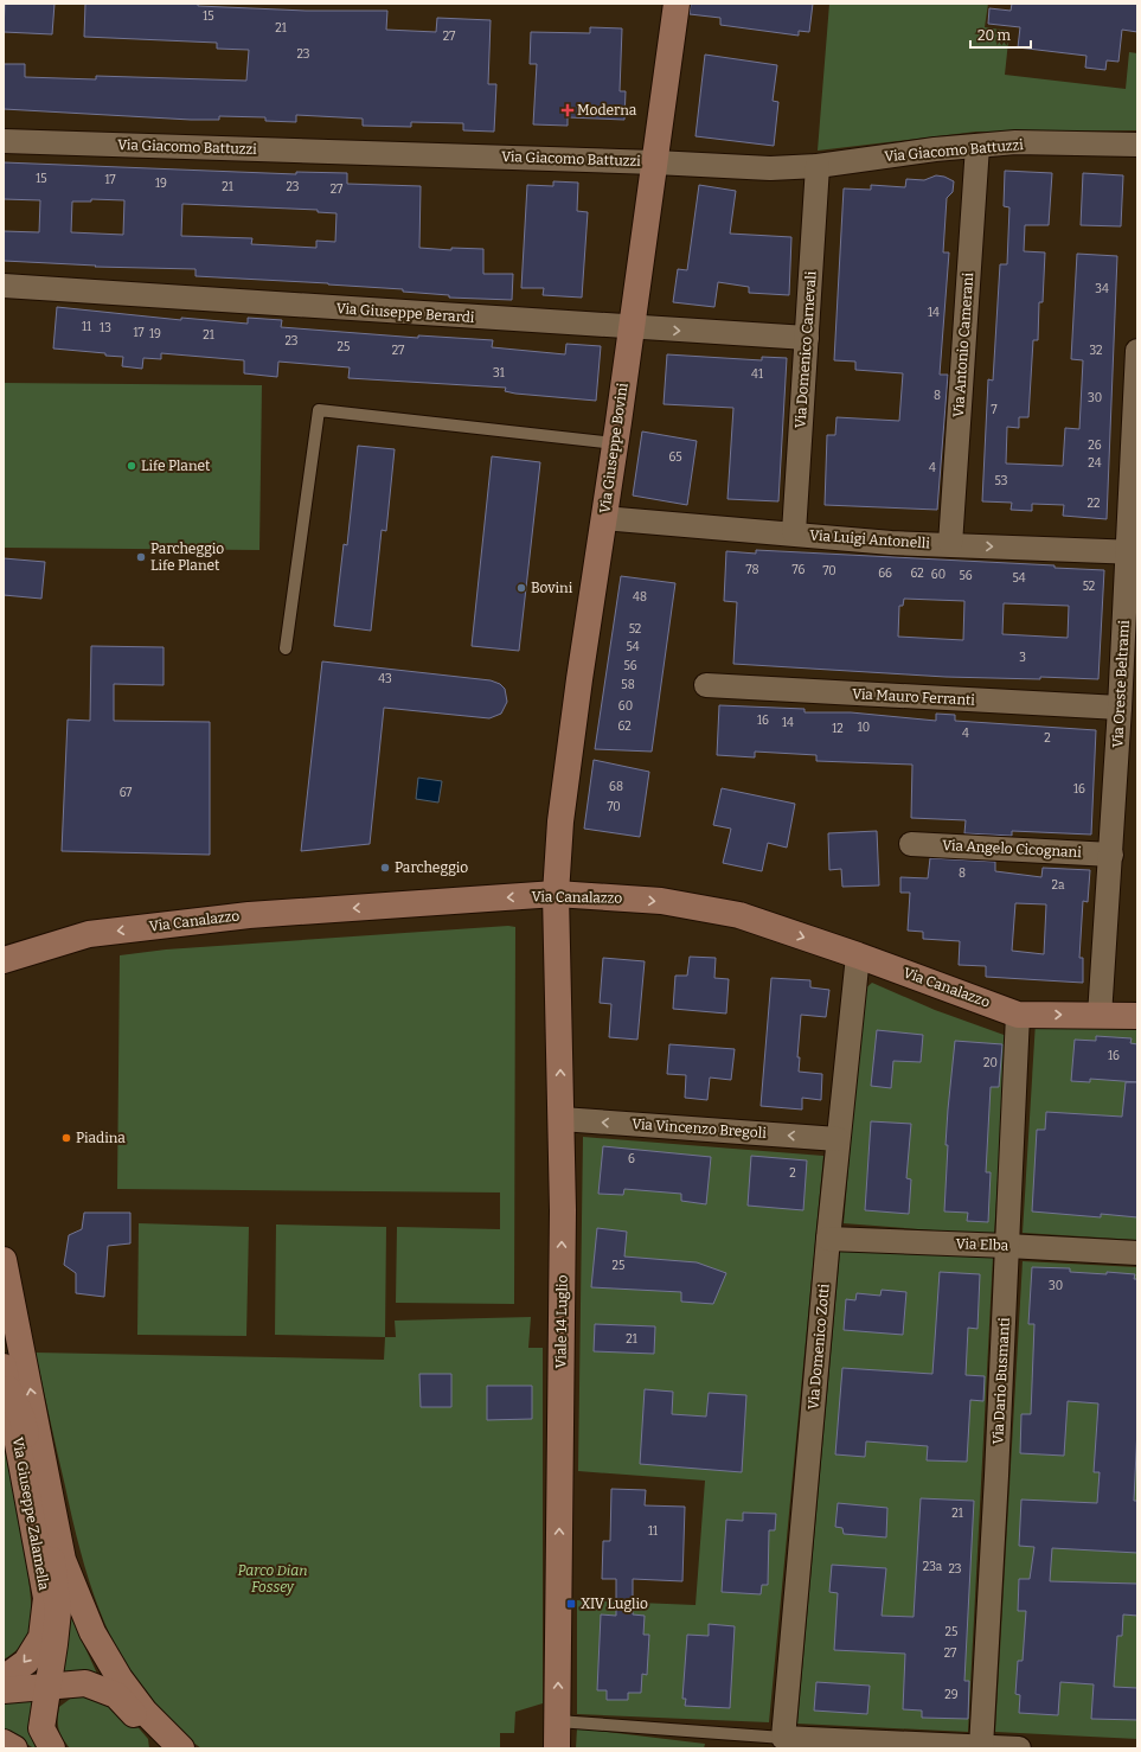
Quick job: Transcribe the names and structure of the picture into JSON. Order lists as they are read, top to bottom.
{
  "streets": {
    "street": [
      "Via Giacomo Battuzzi",
      "Via Giuseppe Berardi",
      "Via Antonio Camerani",
      "Via Domenico Carnevali",
      "Via Giuseppe Bovini",
      "Via Luigi Antonelli",
      "Via Oreste Beltrami",
      "Via Mauro Ferranti",
      "Via Angelo Cicognani",
      "Via Canalazzo",
      "Via Vincenzo Bregoli",
      "Via Elba",
      "Viale 14 Luglio",
      "Via Domenico Zotti",
      "Via Dario Busmanti",
      "Via Giuseppe Zalamella"
    ]
  },
  "crossings": [
    ["Via Giacomo Battuzzi", "Via Antonio Camerani"],
    ["Via Giacomo Battuzzi", "Via Domenico Carnevali"],
    ["Via Giacomo Battuzzi", "Via Giuseppe Bovini"],
    ["Via Giuseppe Berardi", "Via Domenico Carnevali"],
    ["Via Giuseppe Berardi", "Via Giuseppe Bovini"],
    ["Via Antonio Camerani", "Via Luigi Antonelli"],
    ["Via Domenico Carnevali", "Via Luigi Antonelli"],
    ["Via Giuseppe Bovini", "Via Luigi Antonelli"],
    ["Via Giuseppe Bovini", "Via Canalazzo"],
    ["Via Giuseppe Bovini", "Viale 14 Luglio"],
    ["Via Luigi Antonelli", "Via Oreste Beltrami"],
    ["Via Oreste Beltrami", "Via Mauro Ferranti"],
    ["Via Oreste Beltrami", "Via Angelo Cicognani"],
    ["Via Oreste Beltrami", "Via Canalazzo"],
    ["Via Canalazzo", "Viale 14 Luglio"],
    ["Via Canalazzo", "Via Domenico Zotti"],
    ["Via Canalazzo", "Via Dario Busmanti"],
    ["Via Vincenzo Bregoli", "Viale 14 Luglio"],
    ["Via Vincenzo Bregoli", "Via Domenico Zotti"],
    ["Via Elba", "Via Domenico Zotti"],
    ["Via Elba", "Via Dario Busmanti"]
  ],
  "one_way": ["Via Vincenzo Bregoli", "Viale 14 Luglio"],
  "parks": ["Parco Dian Fossey"],
  "places": {
    "health": ["Moderna"],
    "other": [
      "Life Planet",
      "Parcheggio Life Planet",
      "Bovini",
      "Parcheggio",
      "Piadina"
    ],
    "transit": ["XIV Luglio"]
  },
  "house_numbers": [
    "15",
    "21",
    "27",
    "23",
    "15",
    "17",
    "19",
    "21",
    "23",
    "27",
    "34",
    "14",
    "11",
    "13",
    "17",
    "19",
    "21",
    "23",
    "25",
    "27",
    "32",
    "31",
    "41",
    "8",
    "30",
    "7",
    "26",
    "65",
    "24",
    "4",
    "53",
    "22",
    "78",
    "76",
    "70",
    "66",
    "62",
    "60",
    "56",
    "54",
    "52",
    "48",
    "52",
    "54",
    "3",
    "56",
    "43",
    "58",
    "60",
    "16",
    "14",
    "62",
    "10",
    "12",
    "4",
    "2",
    "68",
    "16",
    "67",
    "70",
    "8",
    "2a",
    "16",
    "20",
    "6",
    "2",
    "25",
    "30",
    "21",
    "21",
    "11",
    "23a",
    "23",
    "25",
    "27",
    "29"
  ],
  "scale_bar": "20 m"
}
